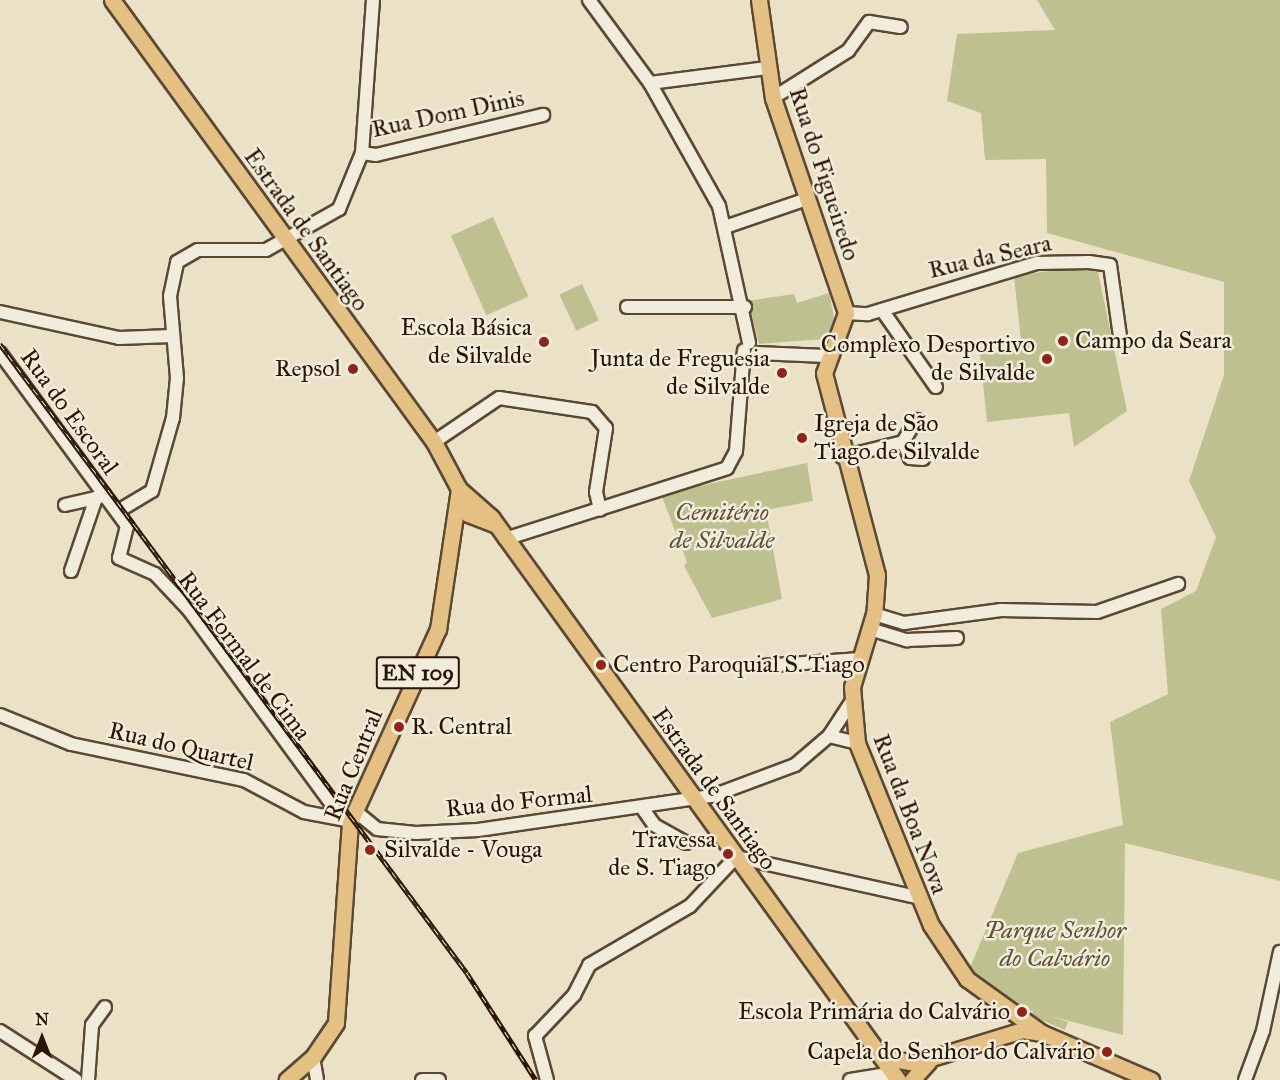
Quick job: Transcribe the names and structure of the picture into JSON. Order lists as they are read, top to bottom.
{
  "streets": {
    "main road": [
      "Rua do Figueiredo",
      "Estrada de Santiago",
      "EN 109",
      "Rua Central",
      "Rua da Boa Nova"
    ],
    "street": [
      "Rua Dom Dinis",
      "Rua da Seara",
      "Rua do Escoral",
      "Rua Formal de Cima",
      "Rua do Quartel",
      "Rua do Formal"
    ]
  },
  "crossings": [
    ["Rua do Figueiredo", "Rua da Seara"],
    ["Estrada de Santiago", "Rua Central"],
    ["Estrada de Santiago", "Rua do Formal"],
    ["Rua do Escoral", "Rua Formal de Cima"],
    ["Rua Formal de Cima", "Rua do Quartel"],
    ["Rua Formal de Cima", "Rua Central"],
    ["Rua Formal de Cima", "Rua do Formal"],
    ["Rua do Quartel", "Rua Central"],
    ["Rua do Quartel", "Rua do Formal"],
    ["Rua Central", "Rua do Formal"]
  ],
  "parks": ["Cemitério de Silvalde", "Parque Senhor do Calvário"],
  "places": [
    "Campo da Seara",
    "Escola Básica de Silvalde",
    "Complexo Desportivo de Silvalde",
    "Repsol",
    "Junta de Freguesia de Silvalde",
    "Igreja de São Tiago de Silvalde",
    "Centro Paroquial S. Tiago",
    "R. Central",
    "Silvalde - Vouga",
    "Travessa de S. Tiago",
    "Escola Primária do Calvário",
    "Capela do Senhor do Calvário"
  ],
  "north": "top"
}
